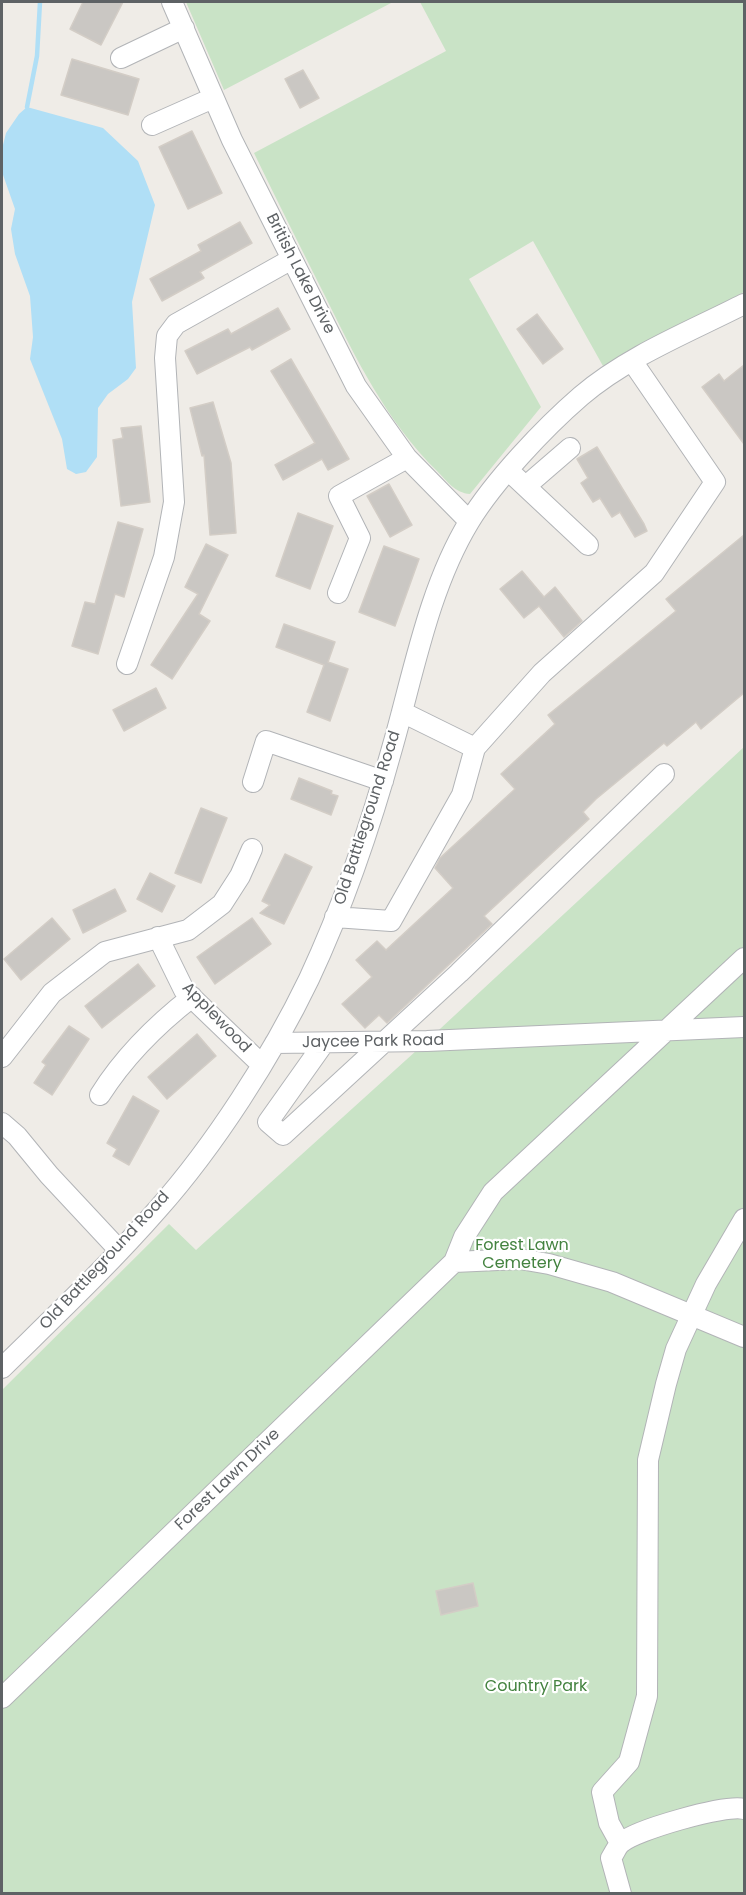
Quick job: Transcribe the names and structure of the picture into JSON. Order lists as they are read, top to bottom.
{
  "streets": {
    "street": [
      "British Lake Drive",
      "Old Battleground Road",
      "Applewood",
      "Jaycee Park Road",
      "Forest Lawn Drive"
    ]
  },
  "crossings": [
    ["British Lake Drive", "Old Battleground Road"],
    ["Old Battleground Road", "Applewood"],
    ["Old Battleground Road", "Jaycee Park Road"]
  ],
  "parks": ["Forest Lawn Cemetery", "Country Park"]
}
